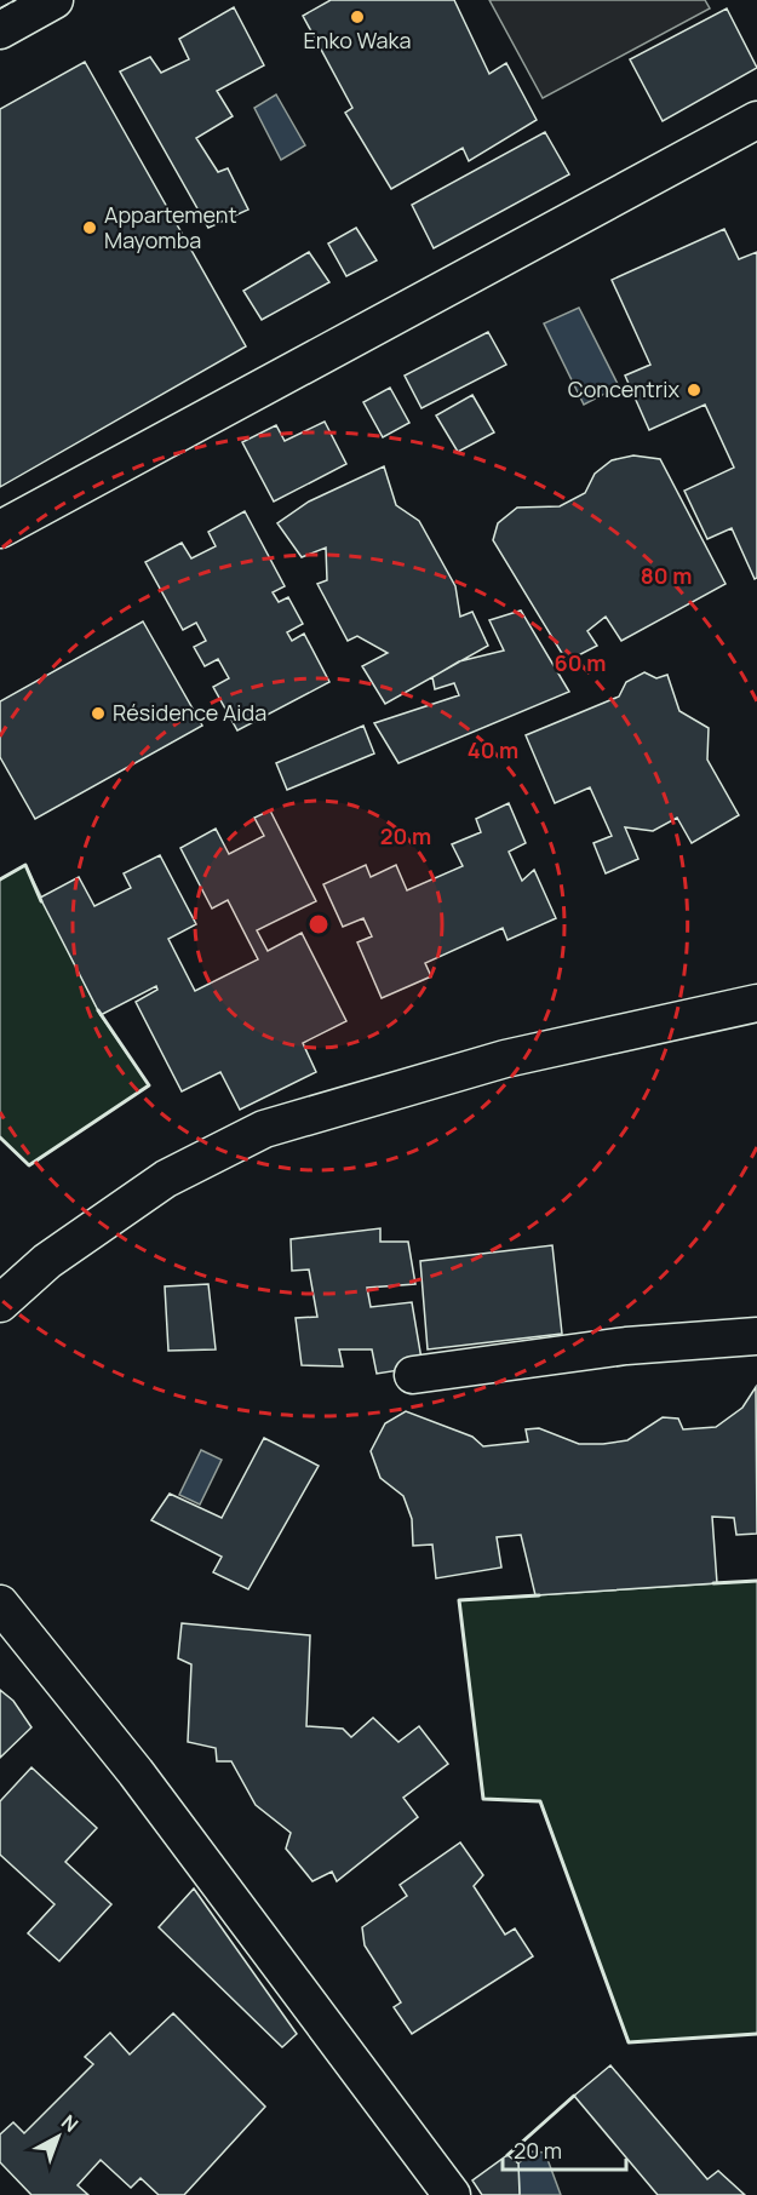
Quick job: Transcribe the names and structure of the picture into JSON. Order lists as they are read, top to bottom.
{
  "places": [
    "Enko Waka",
    "Appartement Mayomba",
    "Concentrix",
    "Résidence Aida"
  ],
  "scale_bar": "20 m",
  "north": "top right",
  "rings": [
    "80 m",
    "60 m",
    "40 m",
    "20 m"
  ]
}
